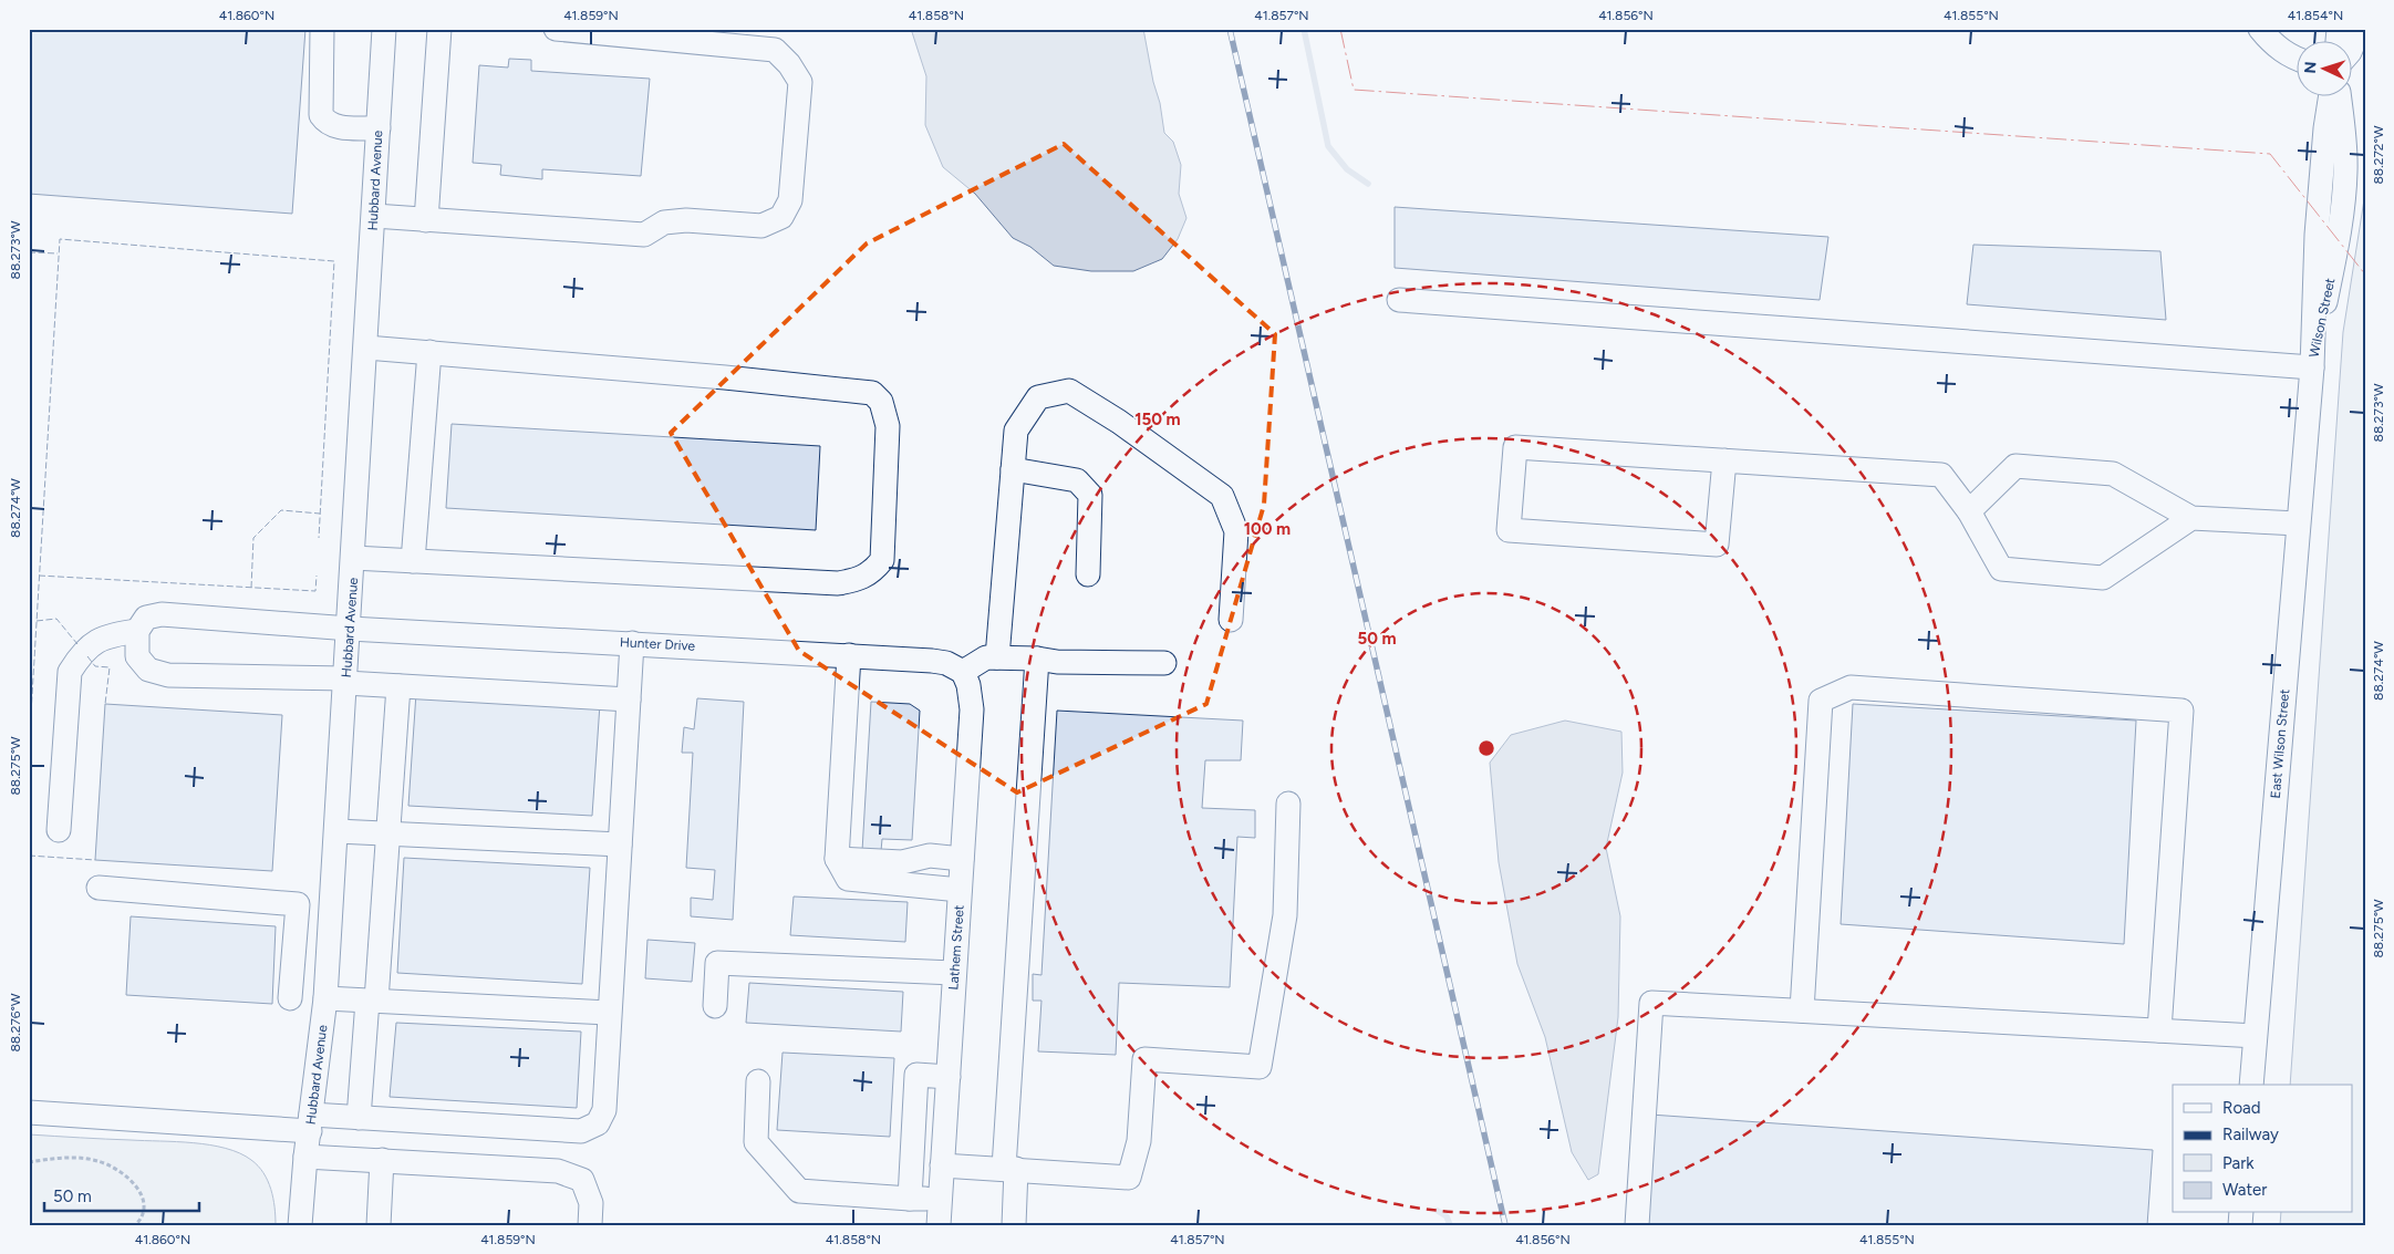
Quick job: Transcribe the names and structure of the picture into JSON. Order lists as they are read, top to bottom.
{
  "streets": {
    "street": [
      "Hubbard Avenue",
      "Wilson Street",
      "Hunter Drive",
      "East Wilson Street",
      "Lathem Street"
    ]
  },
  "crossings": [
    ["Hubbard Avenue", "Hunter Drive"],
    ["Wilson Street", "East Wilson Street"],
    ["Hunter Drive", "Lathem Street"]
  ],
  "legend": [
    "Road",
    "Railway",
    "Park",
    "Water"
  ],
  "scale_bar": "50 m",
  "north": "left",
  "coordinates": [
    "41.860°N",
    "41.859°N",
    "41.858°N",
    "41.857°N",
    "41.856°N",
    "41.855°N",
    "41.854°N",
    "88.272°W",
    "88.273°W",
    "88.274°W",
    "88.275°W",
    "88.276°W"
  ],
  "rings": ["150 m", "100 m", "50 m"]
}
